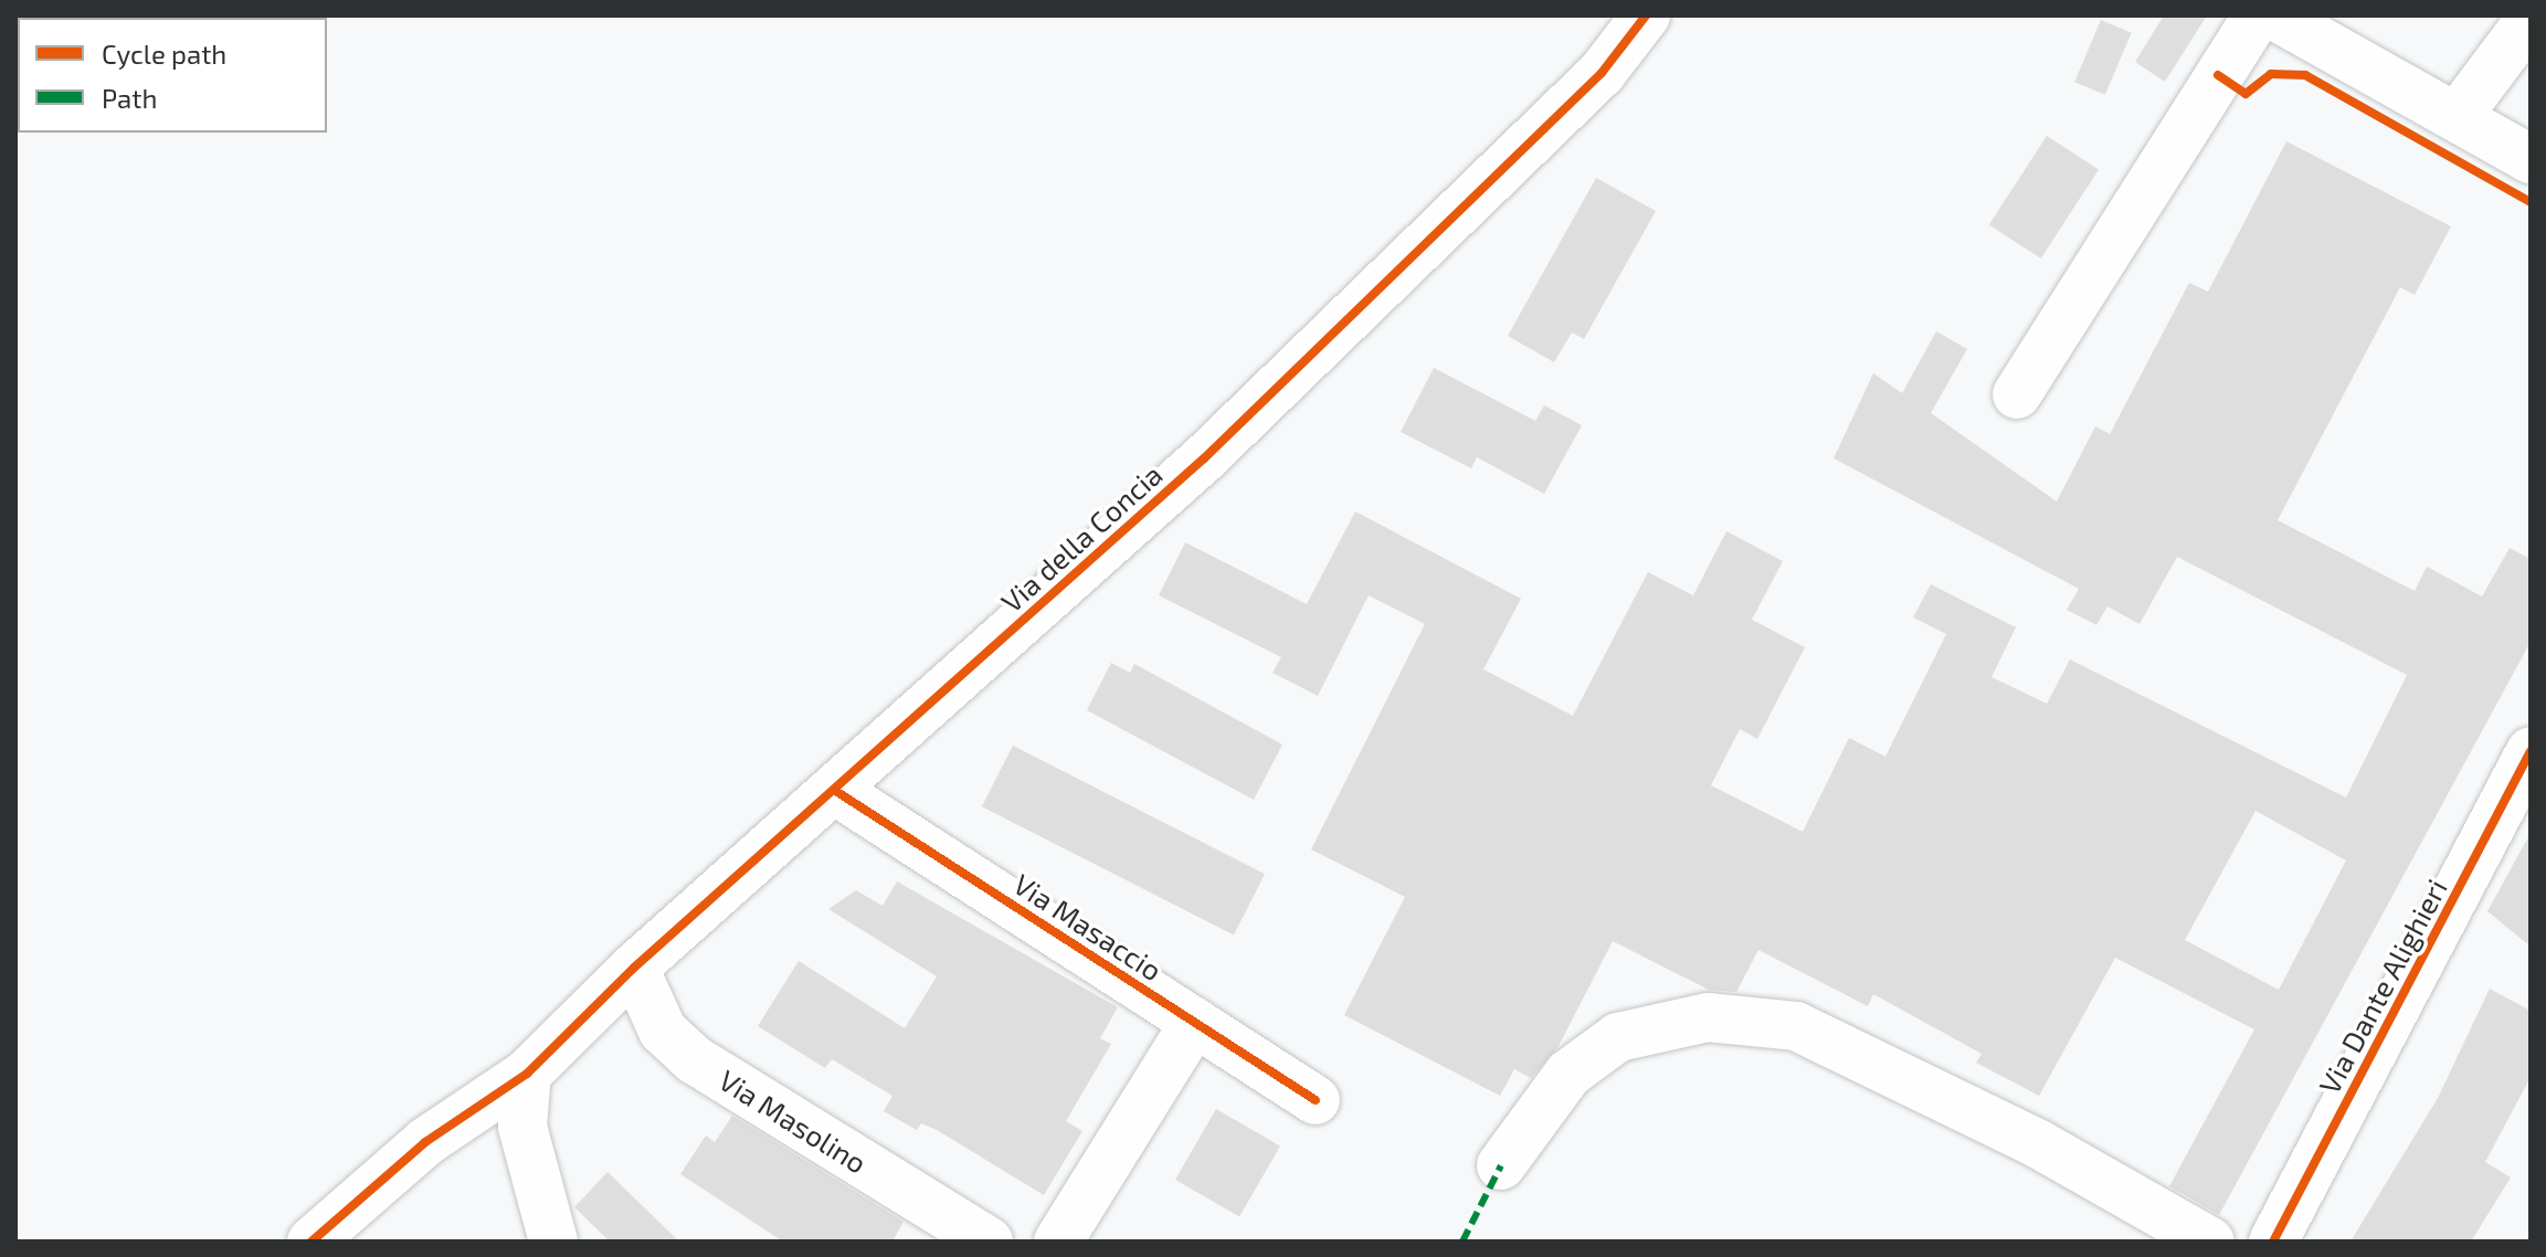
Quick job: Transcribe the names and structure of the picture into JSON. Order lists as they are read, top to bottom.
{
  "streets": {
    "street": [
      "Via della Concia",
      "Via Masaccio",
      "Via Dante Alighieri",
      "Via Masolino"
    ]
  },
  "crossings": [
    ["Via della Concia", "Via Masaccio"],
    ["Via della Concia", "Via Masolino"]
  ],
  "legend": ["Cycle path", "Path"]
}
